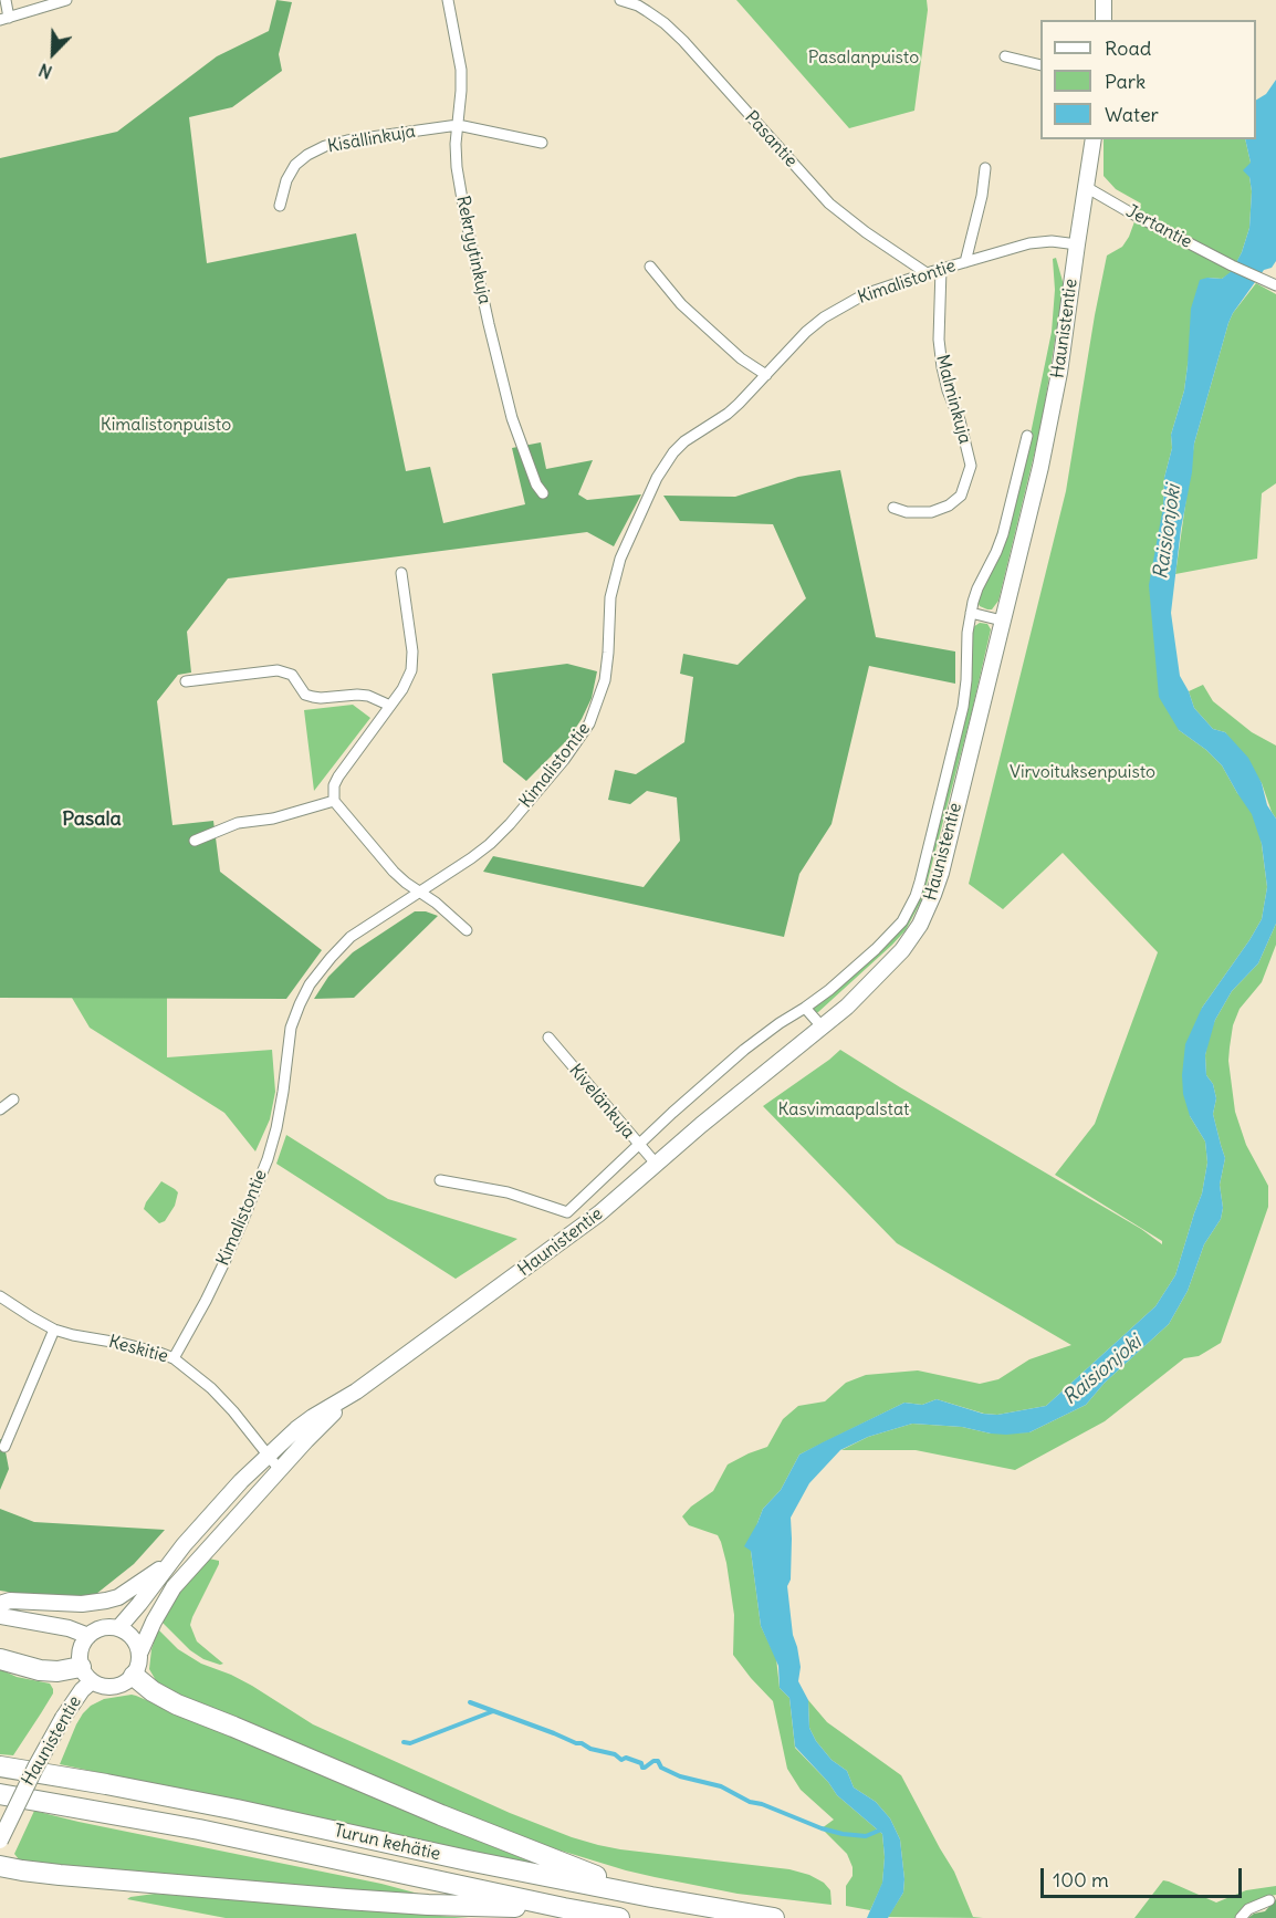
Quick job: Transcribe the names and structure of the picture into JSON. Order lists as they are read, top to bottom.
{
  "streets": {
    "highway": ["Turun kehätie"],
    "street": [
      "Kisällinkuja",
      "Pasantie",
      "Jertantie",
      "Rekryytinkuja",
      "Kimalistontie",
      "Haunistentie",
      "Malminkuja",
      "Kivelänkuja",
      "Keskitie"
    ]
  },
  "crossings": [
    ["Kisällinkuja", "Rekryytinkuja"],
    ["Pasantie", "Kimalistontie"],
    ["Jertantie", "Haunistentie"],
    ["Kimalistontie", "Haunistentie"],
    ["Kimalistontie", "Malminkuja"],
    ["Kimalistontie", "Keskitie"],
    ["Haunistentie", "Kivelänkuja"],
    ["Haunistentie", "Keskitie"]
  ],
  "districts": ["Pasala"],
  "water": ["Raisionjoki"],
  "parks": [
    "Pasalanpuisto",
    "Kimalistonpuisto",
    "Virvoituksenpuisto",
    "Kasvimaapalstat"
  ],
  "legend": ["Road", "Park", "Water"],
  "scale_bar": "100 m",
  "north": "bottom left"
}
